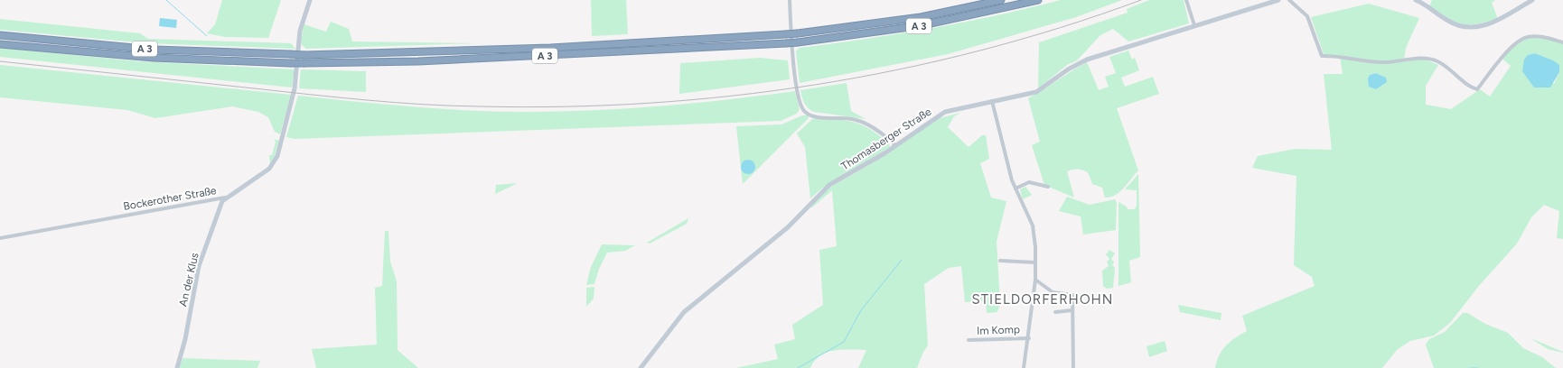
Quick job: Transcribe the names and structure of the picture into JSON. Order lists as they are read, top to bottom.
{
  "streets": {
    "highway": ["A 3"],
    "main road": ["Thomasberger Straße", "Bockerother Straße", "An der Klus"],
    "street": ["Im Komp"]
  },
  "crossings": [
    ["Bockerother Straße", "An der Klus"]
  ],
  "districts": ["STIELDORFERHOHN"]
}
